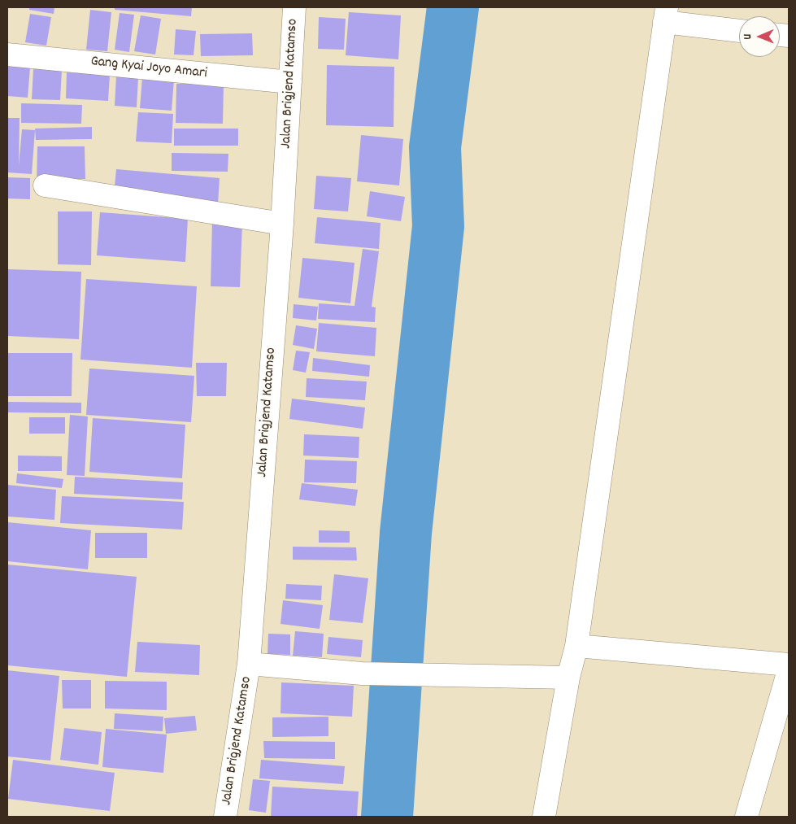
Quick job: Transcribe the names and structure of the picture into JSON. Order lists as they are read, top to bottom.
{
  "streets": {
    "street": ["Gang Kyai Joyo Amari", "Jalan Brigjend Katamso"]
  },
  "crossings": [
    ["Gang Kyai Joyo Amari", "Jalan Brigjend Katamso"]
  ],
  "north": "left"
}
